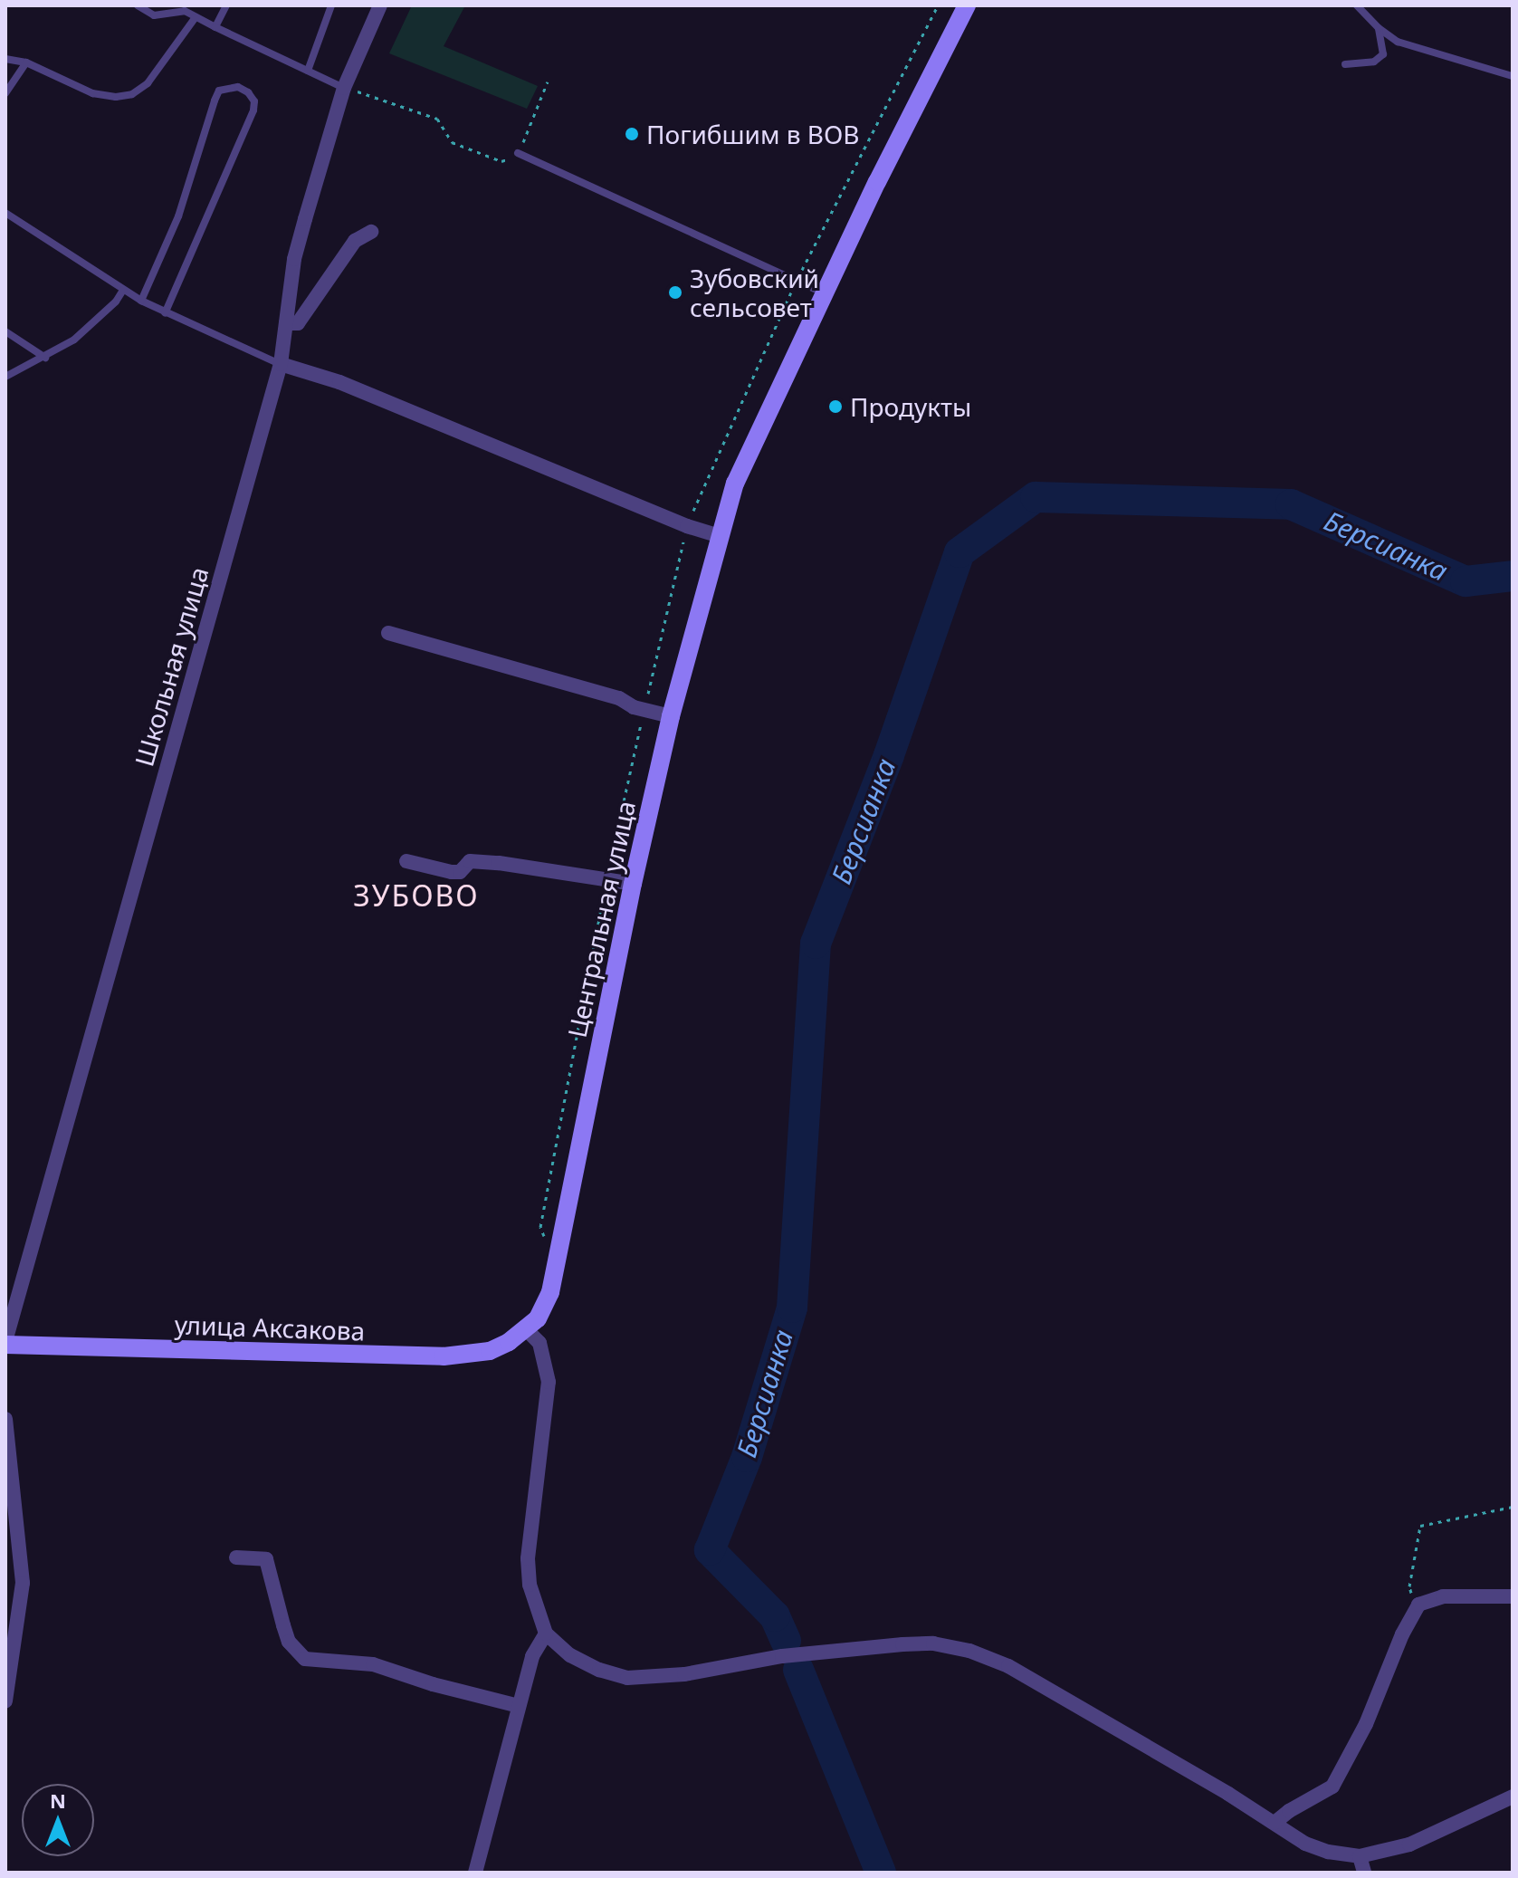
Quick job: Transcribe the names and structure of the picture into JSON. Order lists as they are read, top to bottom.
{
  "streets": {
    "street": ["Школьная улица", "Центральная улица", "улица Аксакова"]
  },
  "crossings": [
    ["Школьная улица", "улица Аксакова"],
    ["Центральная улица", "улица Аксакова"]
  ],
  "districts": ["ЗУБОВО"],
  "water": ["Берсианка"],
  "places": ["Погибшим в ВОВ", "Зубовский сельсовет", "Продукты"],
  "north": "top"
}
